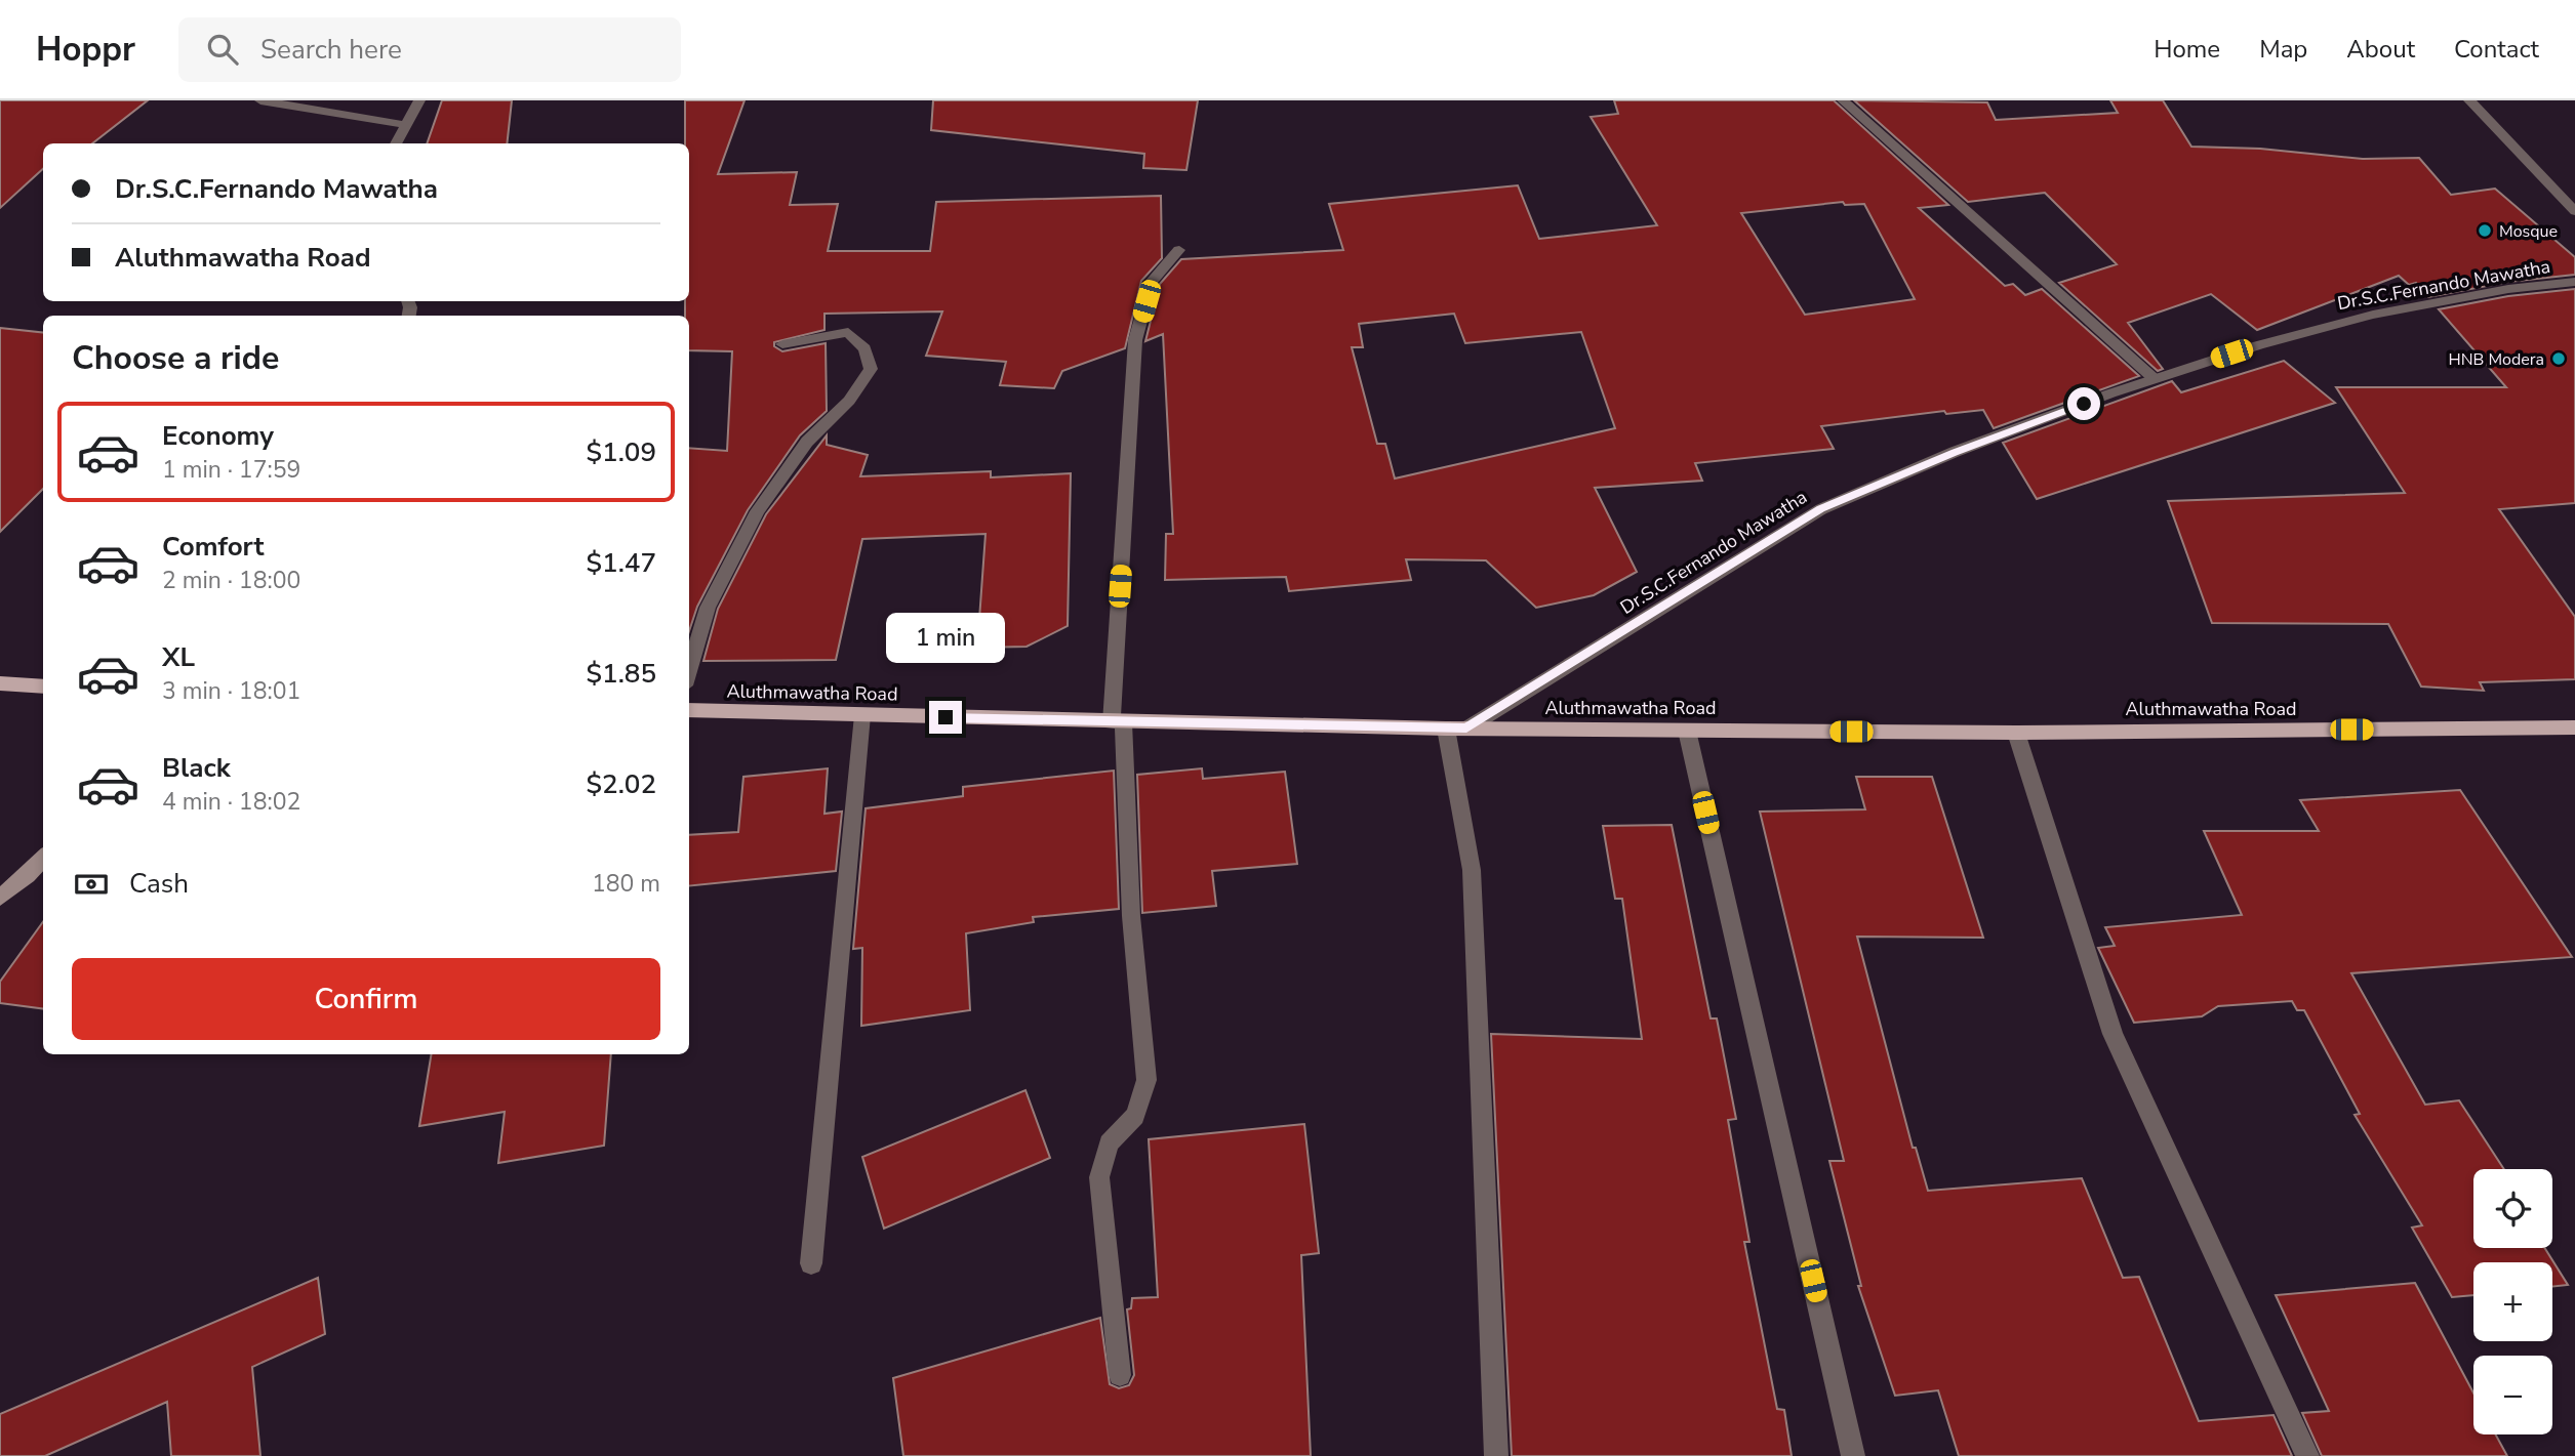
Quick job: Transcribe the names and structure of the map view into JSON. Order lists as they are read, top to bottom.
{
  "streets": {
    "main road": ["Aluthmawatha Road"],
    "street": ["Dr.S.C.Fernando Mawatha"]
  },
  "crossings": [
    ["Dr.S.C.Fernando Mawatha", "Aluthmawatha Road"]
  ],
  "places": ["Mosque", "HNB Modera"],
  "page": {
    "header": "Hoppr",
    "search": "Search here",
    "nav": [
      "Home",
      "Map",
      "About",
      "Contact"
    ],
    "banner": ["Dr.S.C.Fernando Mawatha", "Aluthmawatha Road"],
    "heading": "Choose a ride",
    "list": [
      {
        "name": "Economy",
        "note": "1 min · 17:59",
        "value": "$1.09"
      },
      {
        "name": "Comfort",
        "note": "2 min · 18:00",
        "value": "$1.47"
      },
      {
        "name": "XL",
        "note": "3 min · 18:01",
        "value": "$1.85"
      },
      {
        "name": "Black",
        "note": "4 min · 18:02",
        "value": "$2.02"
      }
    ],
    "bubble": "1 min",
    "pay": ["Cash", "180 m"],
    "buttons": "Confirm",
    "map_buttons": ["+", "−"]
  }
}
